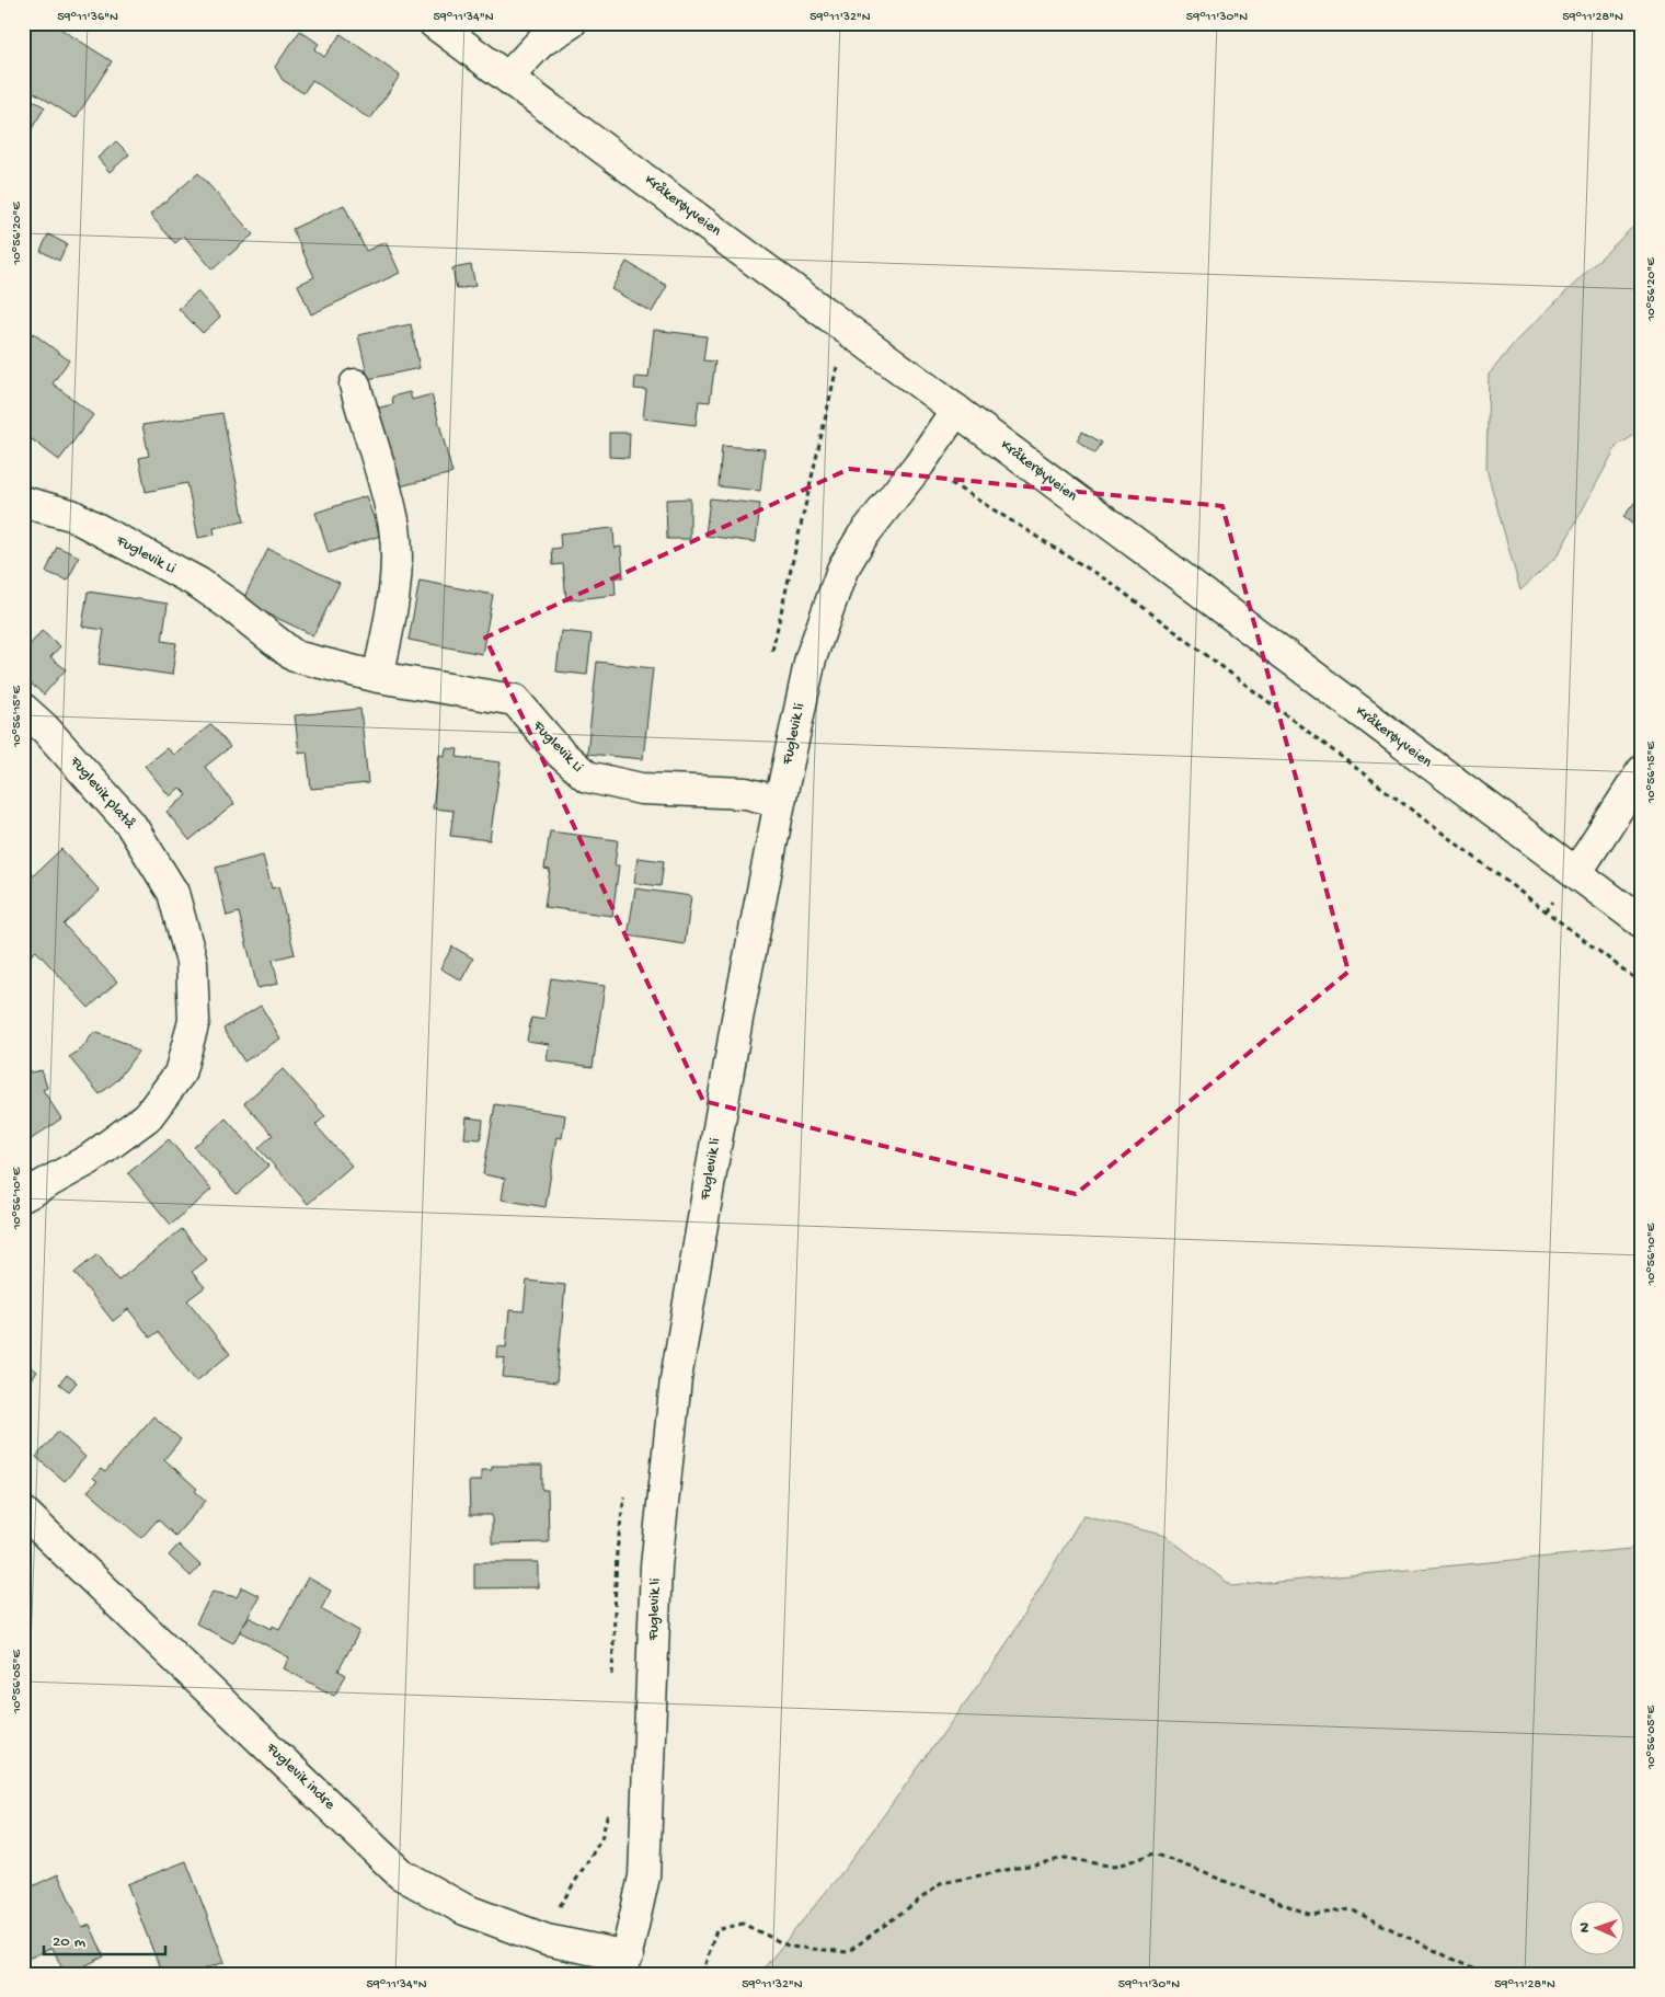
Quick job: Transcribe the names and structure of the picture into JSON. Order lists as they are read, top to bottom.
{
  "streets": {
    "street": [
      "Kråkerøyveien",
      "Fuglevik Li",
      "Fuglevik li",
      "Fuglevik platå",
      "Fuglevik indre"
    ]
  },
  "crossings": [
    ["Kråkerøyveien", "Fuglevik li"],
    ["Fuglevik Li", "Fuglevik li"],
    ["Fuglevik li", "Fuglevik indre"]
  ],
  "scale_bar": "20 m",
  "north": "left",
  "coordinates": [
    "59°11'36\"N",
    "59°11'34\"N",
    "59°11'32\"N",
    "59°11'30\"N",
    "59°11'28\"N",
    "10°56'20\"E",
    "10°56'15\"E",
    "10°56'10\"E",
    "10°56'05\"E"
  ]
}
